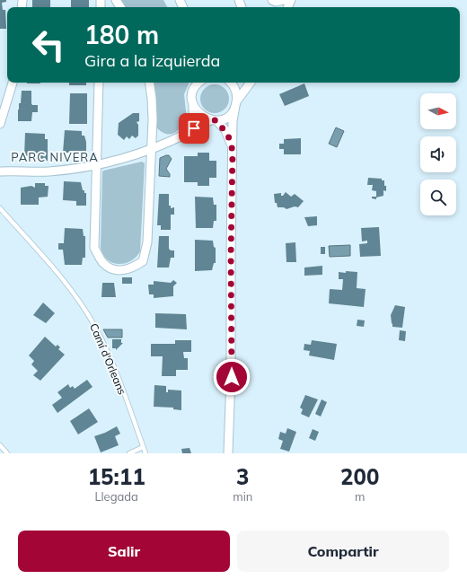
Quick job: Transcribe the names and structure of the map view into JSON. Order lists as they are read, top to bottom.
{
  "streets": {
    "lane": ["Camí d'Orleans"]
  },
  "districts": ["PARC NIVERA"],
  "north": "right",
  "page": {
    "turn": ["180 m", "Gira a la izquierda"],
    "eta": [
      "15:11",
      "Llegada",
      "3",
      "min",
      "200",
      "m"
    ],
    "buttons": ["Salir", "Compartir"]
  }
}
